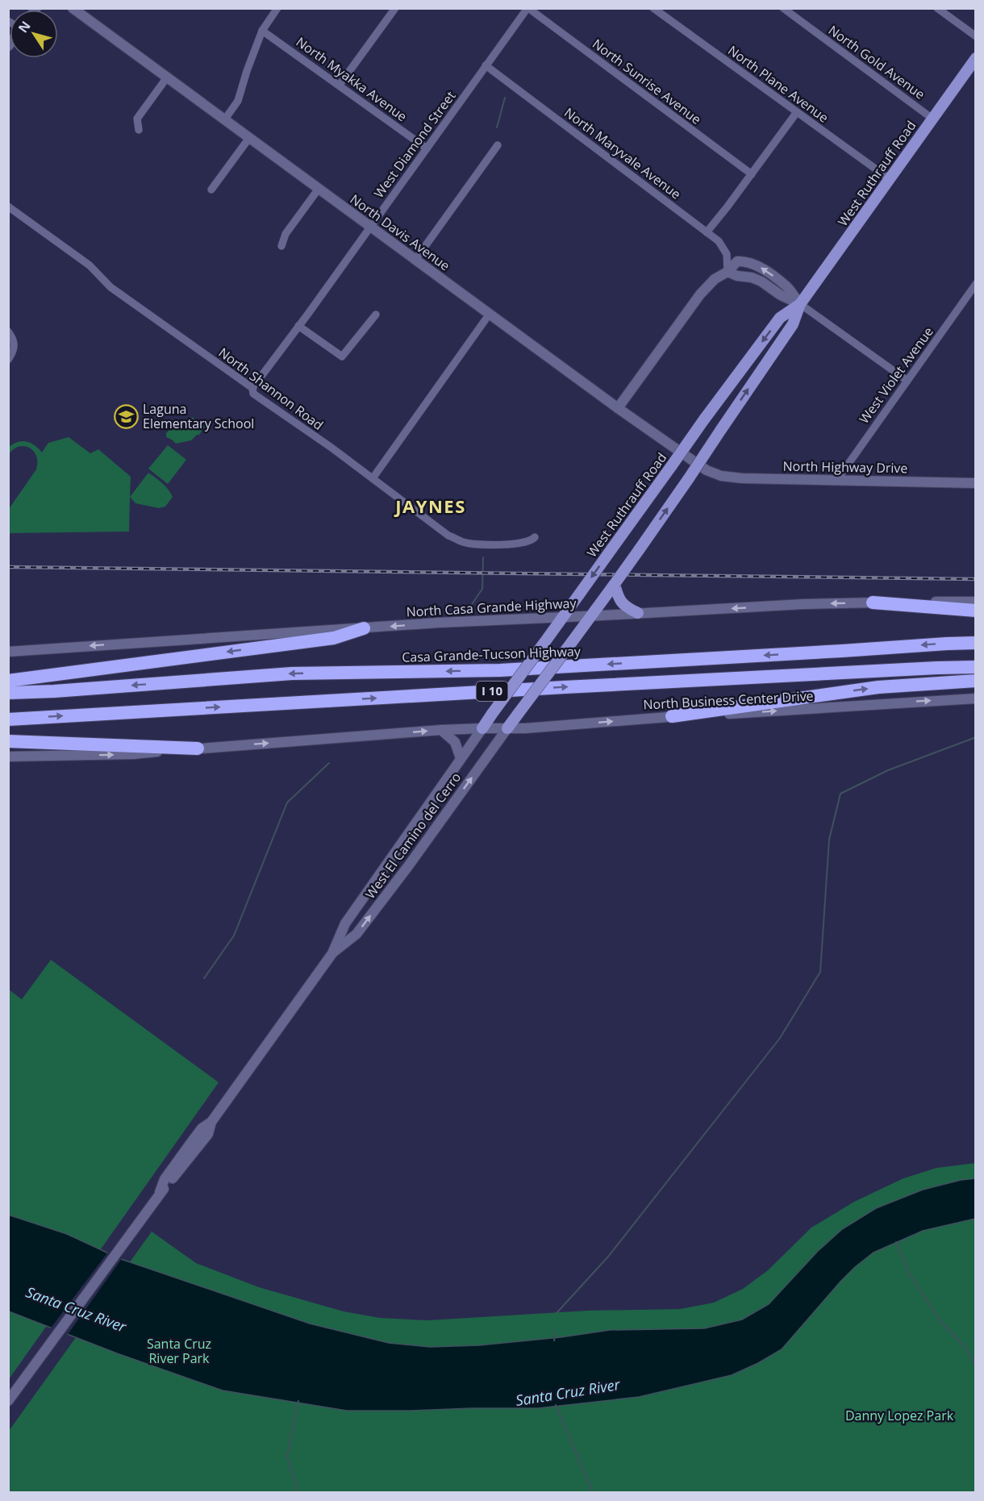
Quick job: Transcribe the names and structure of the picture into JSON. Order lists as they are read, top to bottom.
{
  "streets": {
    "highway": ["Casa Grande-Tucson Highway", "I 10"],
    "main road": [
      "West Ruthrauff Road",
      "North Davis Avenue",
      "North Highway Drive",
      "North Casa Grande Highway",
      "North Business Center Drive",
      "West El Camino del Cerro"
    ],
    "street": [
      "North Gold Avenue",
      "North Myakka Avenue",
      "North Sunrise Avenue",
      "North Plane Avenue",
      "West Diamond Street",
      "North Maryvale Avenue",
      "West Violet Avenue",
      "North Shannon Road"
    ]
  },
  "crossings": [
    ["North Gold Avenue", "West Ruthrauff Road"],
    ["North Myakka Avenue", "West Diamond Street"],
    ["North Sunrise Avenue", "West Diamond Street"],
    ["North Plane Avenue", "West Ruthrauff Road"],
    ["West Diamond Street", "North Maryvale Avenue"],
    ["West Diamond Street", "North Davis Avenue"],
    ["West Diamond Street", "North Shannon Road"],
    ["West Ruthrauff Road", "North Casa Grande Highway"],
    ["West Ruthrauff Road", "North Business Center Drive"],
    ["West Ruthrauff Road", "West El Camino del Cerro"],
    ["North Davis Avenue", "North Highway Drive"],
    ["West Violet Avenue", "North Highway Drive"],
    ["North Business Center Drive", "West El Camino del Cerro"]
  ],
  "one_way": ["North Casa Grande Highway", "North Business Center Drive"],
  "districts": ["JAYNES"],
  "water": ["Santa Cruz River"],
  "parks": ["Santa Cruz River Park", "Danny Lopez Park"],
  "places": {
    "school or university": ["Laguna Elementary School"]
  },
  "north": "top left"
}
